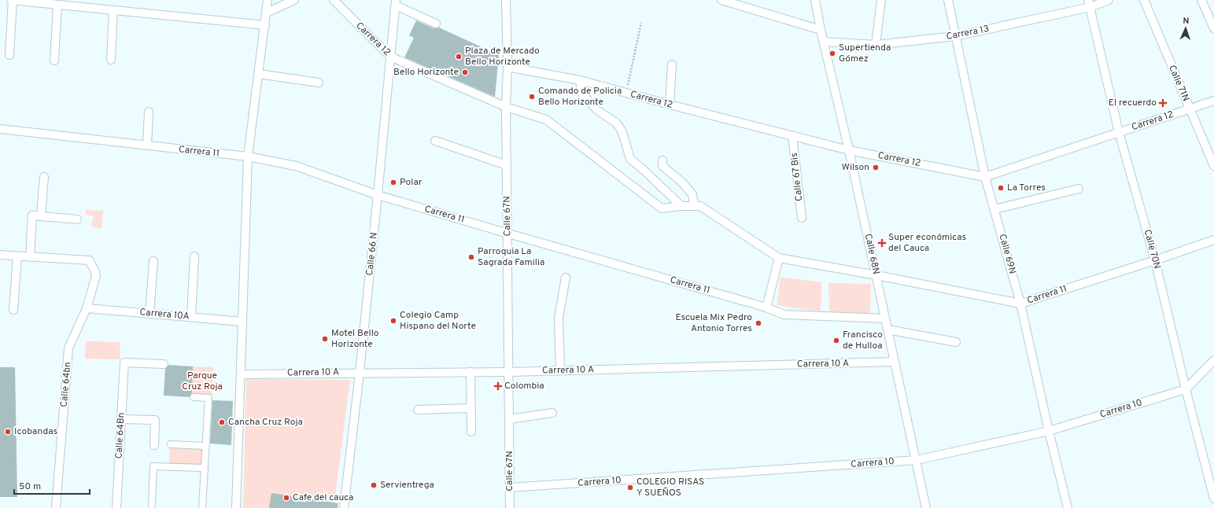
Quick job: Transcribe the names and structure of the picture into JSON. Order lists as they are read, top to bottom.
{
  "streets": {
    "street": [
      "Carrera 13",
      "Carrera 12",
      "Calle 71N",
      "Carrera 11",
      "Calle 67 Bis",
      "Calle 67N",
      "Calle 70N",
      "Calle 66 N",
      "Calle 68N",
      "Calle 69N",
      "Carrera 10A",
      "Carrera 10 A",
      "Calle 64bn",
      "Carrera 10",
      "Calle 64Bn"
    ]
  },
  "crossings": [
    ["Carrera 13", "Calle 70N"],
    ["Carrera 13", "Calle 68N"],
    ["Carrera 13", "Calle 69N"],
    ["Carrera 12", "Calle 71N"],
    ["Carrera 12", "Carrera 11"],
    ["Carrera 12", "Calle 67 Bis"],
    ["Carrera 12", "Calle 67N"],
    ["Carrera 12", "Calle 70N"],
    ["Carrera 12", "Calle 66 N"],
    ["Carrera 12", "Calle 68N"],
    ["Carrera 12", "Calle 69N"],
    ["Carrera 11", "Calle 67N"],
    ["Carrera 11", "Calle 70N"],
    ["Carrera 11", "Calle 66 N"],
    ["Carrera 11", "Calle 68N"],
    ["Carrera 11", "Calle 69N"],
    ["Calle 67N", "Carrera 10 A"],
    ["Calle 67N", "Carrera 10"],
    ["Calle 70N", "Carrera 10"],
    ["Calle 66 N", "Carrera 10 A"],
    ["Calle 68N", "Carrera 10 A"],
    ["Calle 68N", "Carrera 10"],
    ["Calle 69N", "Carrera 10"],
    ["Carrera 10A", "Calle 64bn"]
  ],
  "parks": ["Parque Cruz Roja"],
  "places": {
    "other": [
      "Supertienda Gómez",
      "Plaza de Mercado Bello Horizonte",
      "Bello Horizonte",
      "Comando de Policia Bello Horizonte",
      "Wilson",
      "Polar",
      "La Torres",
      "Parroquia La Sagrada Familia",
      "Colegio Camp Hispano del Norte",
      "Escuela Mix Pedro Antonio Torres",
      "Motel Bello Horizonte",
      "Francisco de Hulloa",
      "Cancha Cruz Roja",
      "Icobandas",
      "Servientrega",
      "COLEGIO RISAS Y SUEÑOS",
      "Cafe del cauca"
    ],
    "health": ["El recuerdo", "Super económicas del Cauca", "Colombia"]
  },
  "scale_bar": "50 m",
  "north": "top"
}
